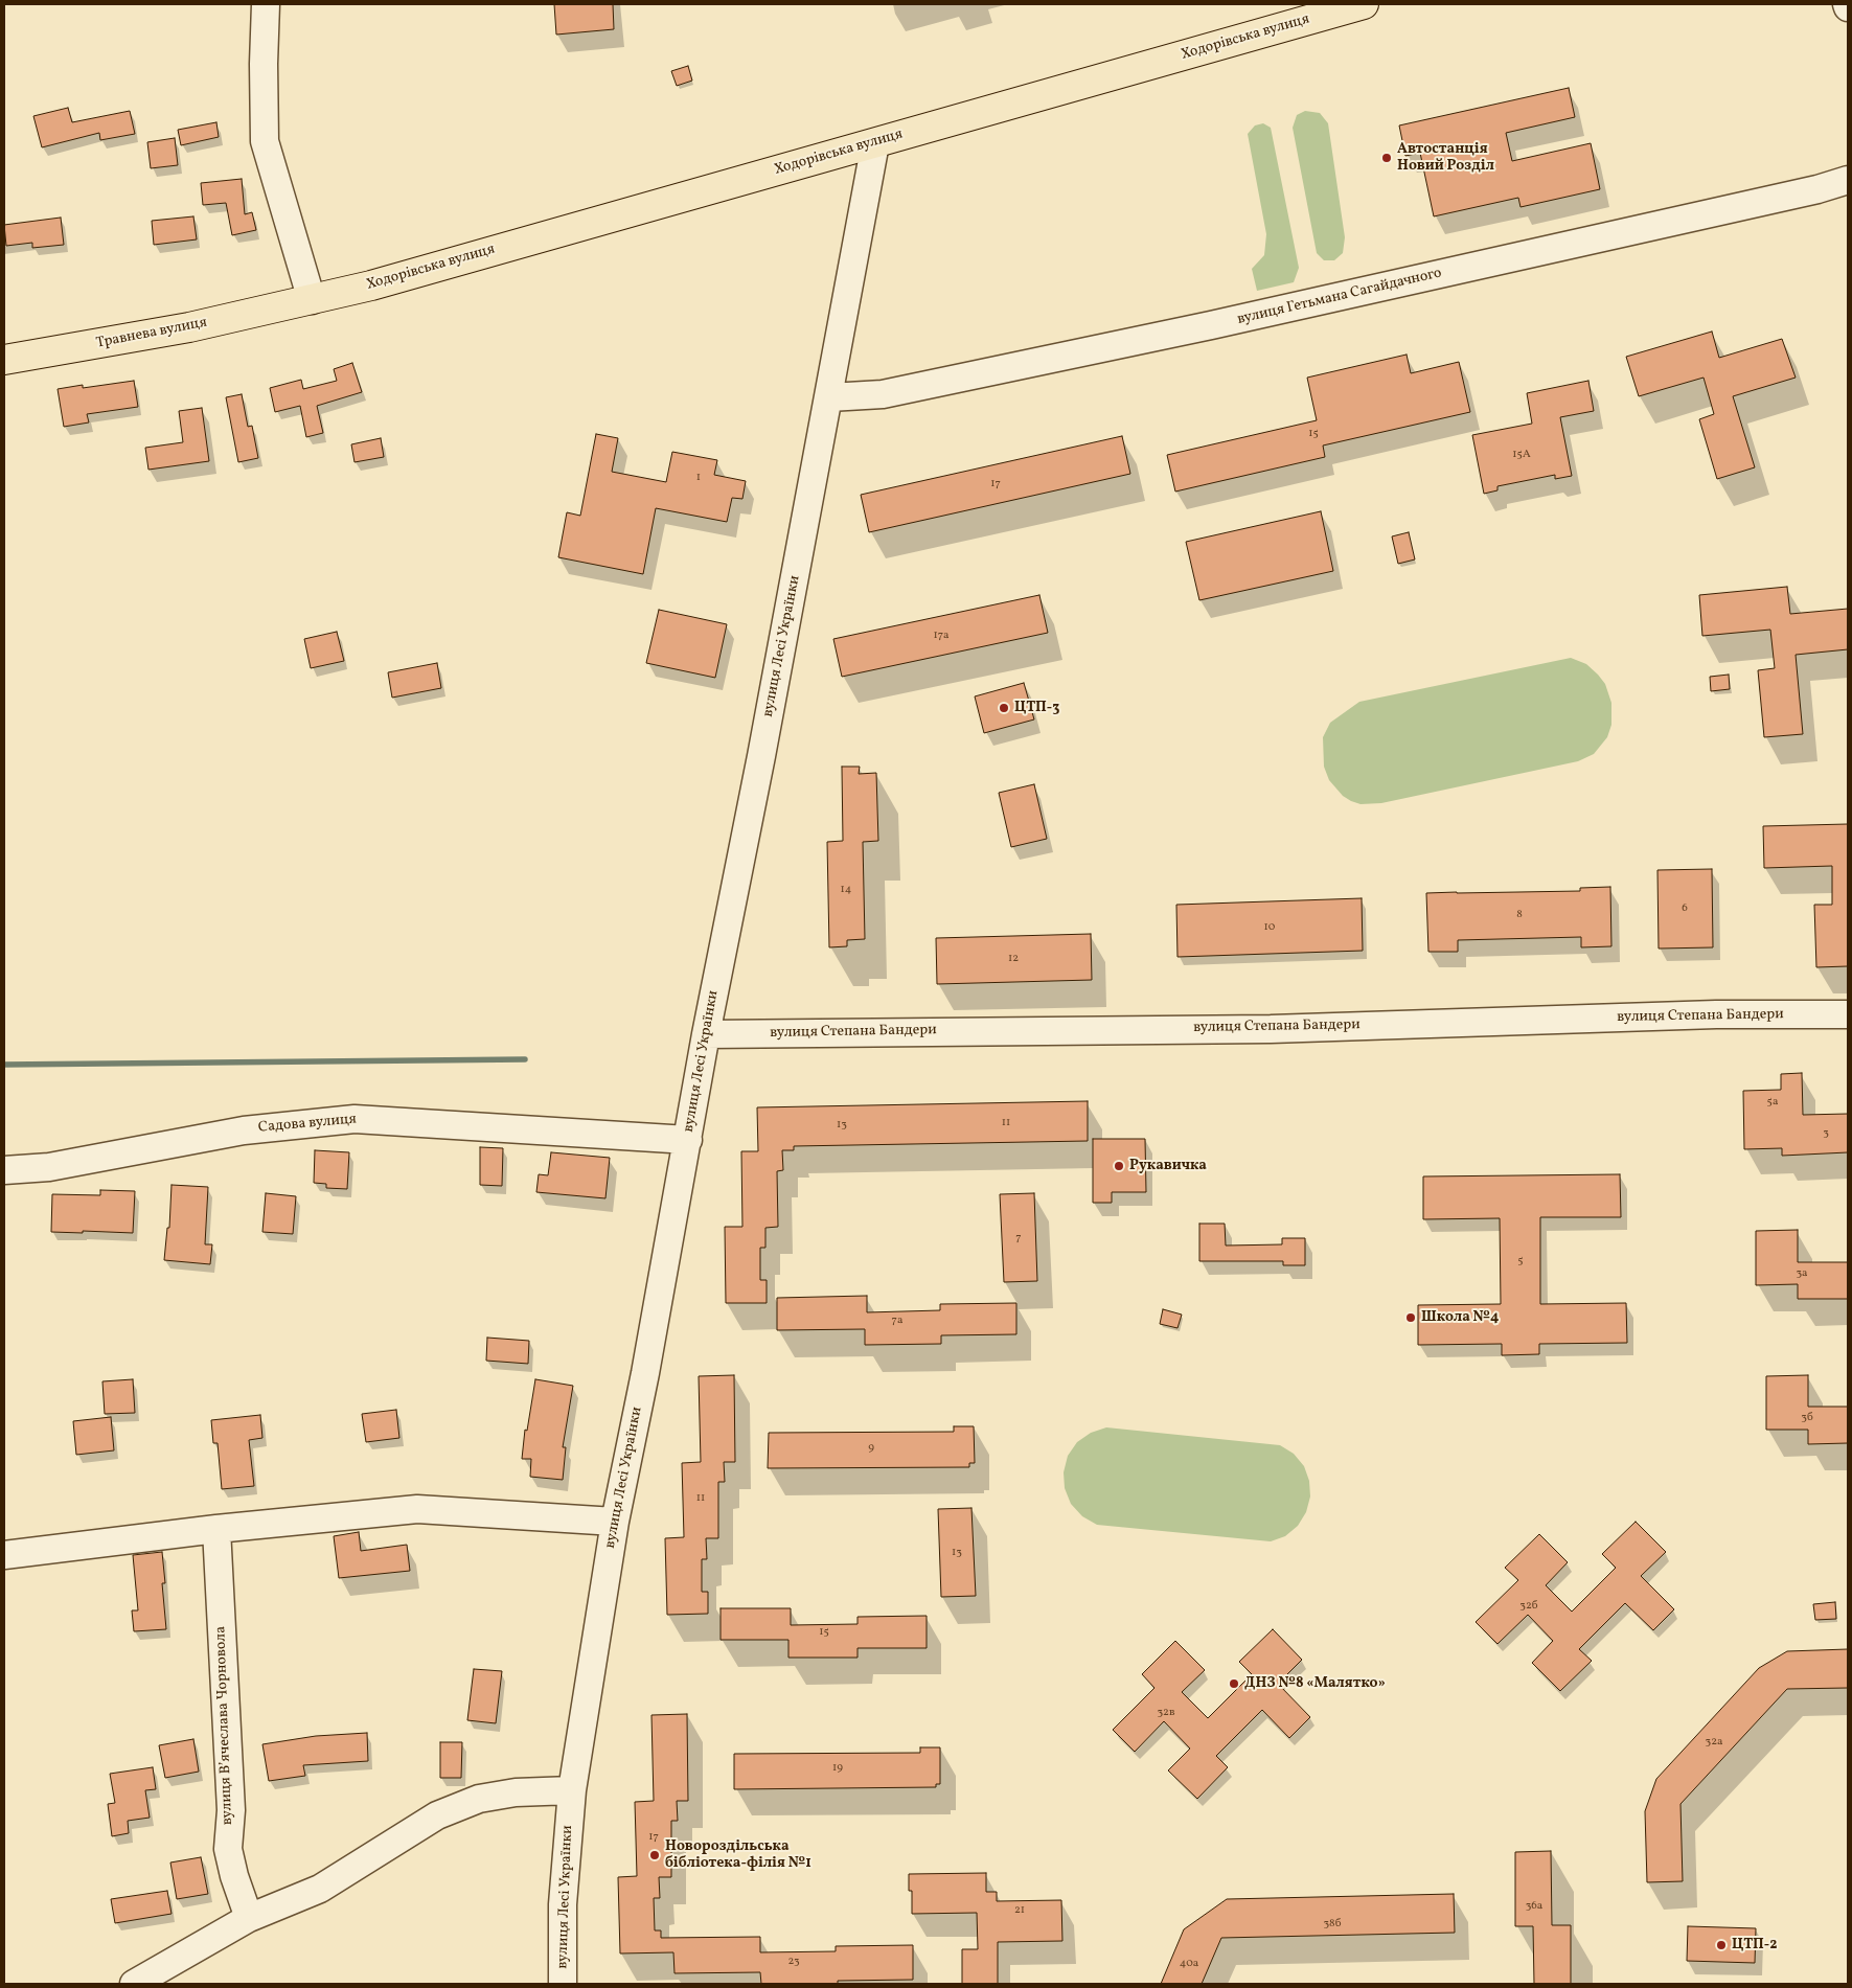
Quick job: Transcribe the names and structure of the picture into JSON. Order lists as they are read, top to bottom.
{
  "streets": {
    "main road": ["Ходорівська вулиця", "Травнева вулиця"],
    "street": [
      "вулиця Гетьмана Сагайдачного",
      "вулиця Лесі Українки",
      "вулиця Степана Бандери",
      "Садова вулиця",
      "вулиця Вʼячеслава Чорновола"
    ]
  },
  "crossings": [
    ["Ходорівська вулиця", "Травнева вулиця"],
    ["Ходорівська вулиця", "вулиця Лесі Українки"],
    ["вулиця Гетьмана Сагайдачного", "вулиця Лесі Українки"],
    ["вулиця Лесі Українки", "вулиця Степана Бандери"],
    ["вулиця Лесі Українки", "Садова вулиця"]
  ],
  "places": [
    "Автостанція Новий Розділ",
    "ЦТП-3",
    "Рукавичка",
    "Школа №4",
    "ДНЗ №8 «Малятко»",
    "Новороздільська бібліотека-філія №1",
    "ЦТП-2"
  ],
  "house_numbers": [
    "15",
    "15А",
    "1",
    "17",
    "17а",
    "14",
    "6",
    "8",
    "10",
    "12",
    "5а",
    "11",
    "13",
    "3",
    "7",
    "5",
    "3а",
    "7а",
    "3б",
    "9",
    "11",
    "13",
    "32б",
    "15",
    "32в",
    "32а",
    "19",
    "17",
    "36а",
    "21",
    "38б",
    "23",
    "40а"
  ]
}
